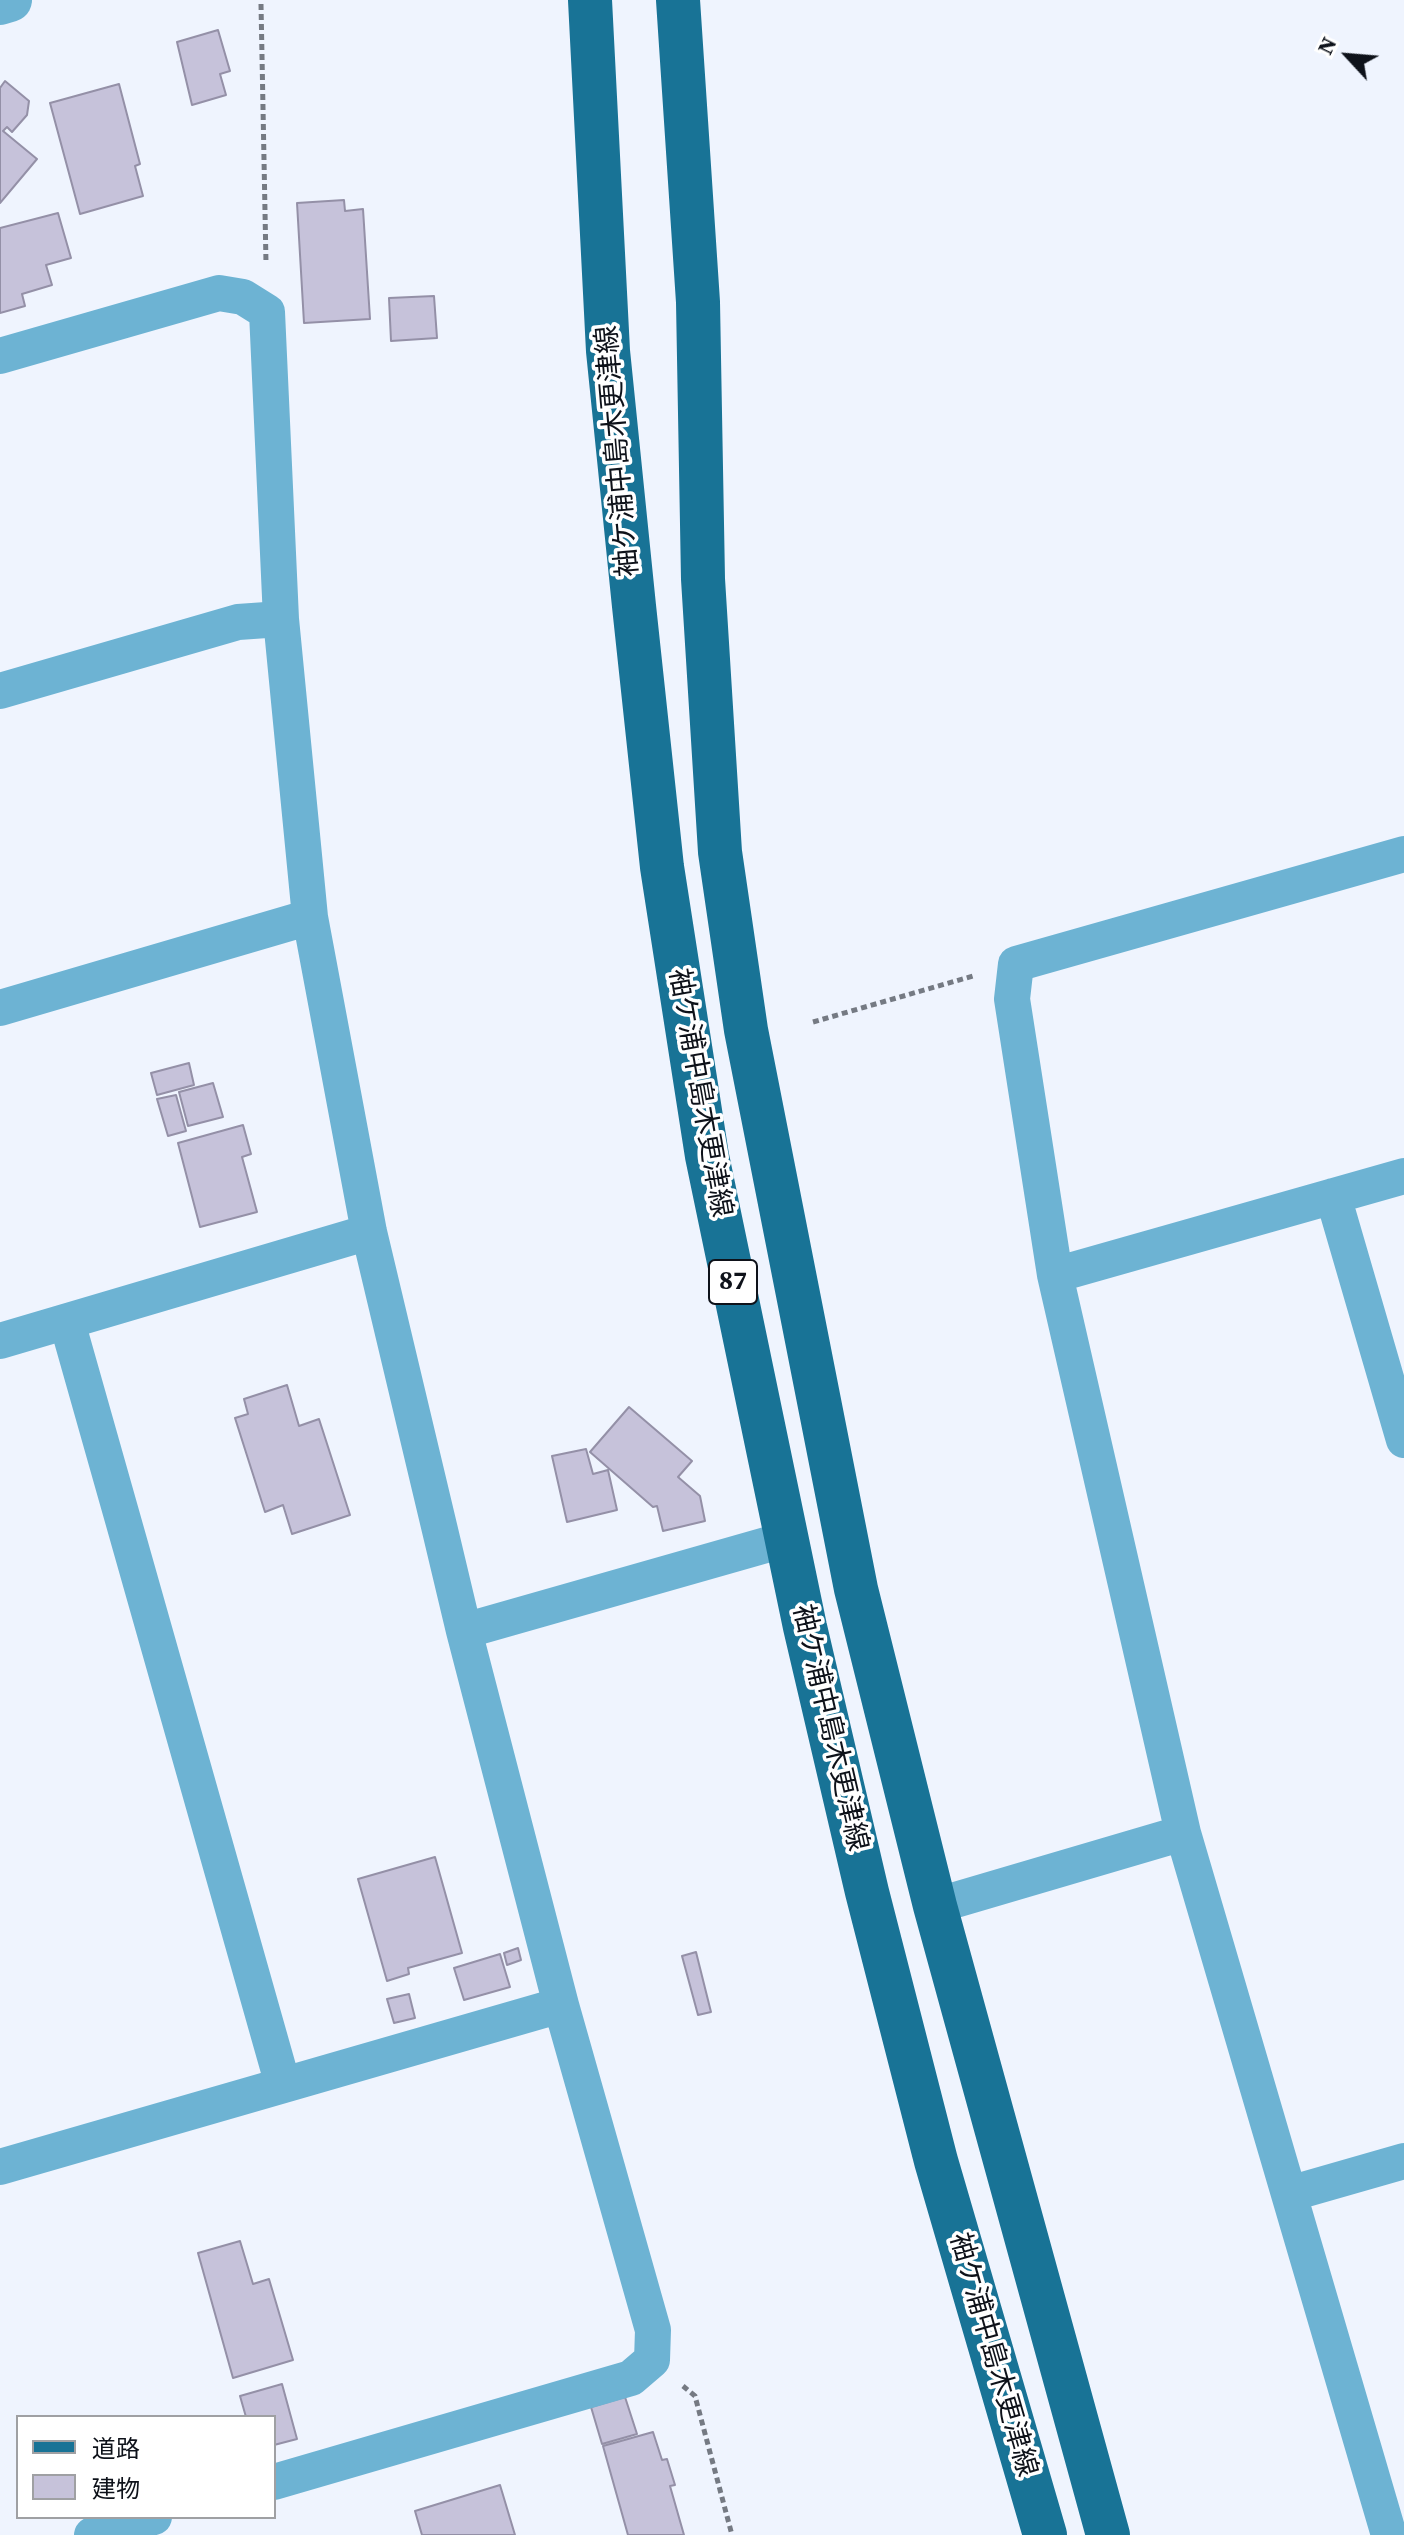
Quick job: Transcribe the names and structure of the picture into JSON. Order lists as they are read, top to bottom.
{
  "streets": {
    "main road": ["袖ケ浦中島木更津線", "87"]
  },
  "legend": ["道路", "建物"],
  "north": "top left"
}
